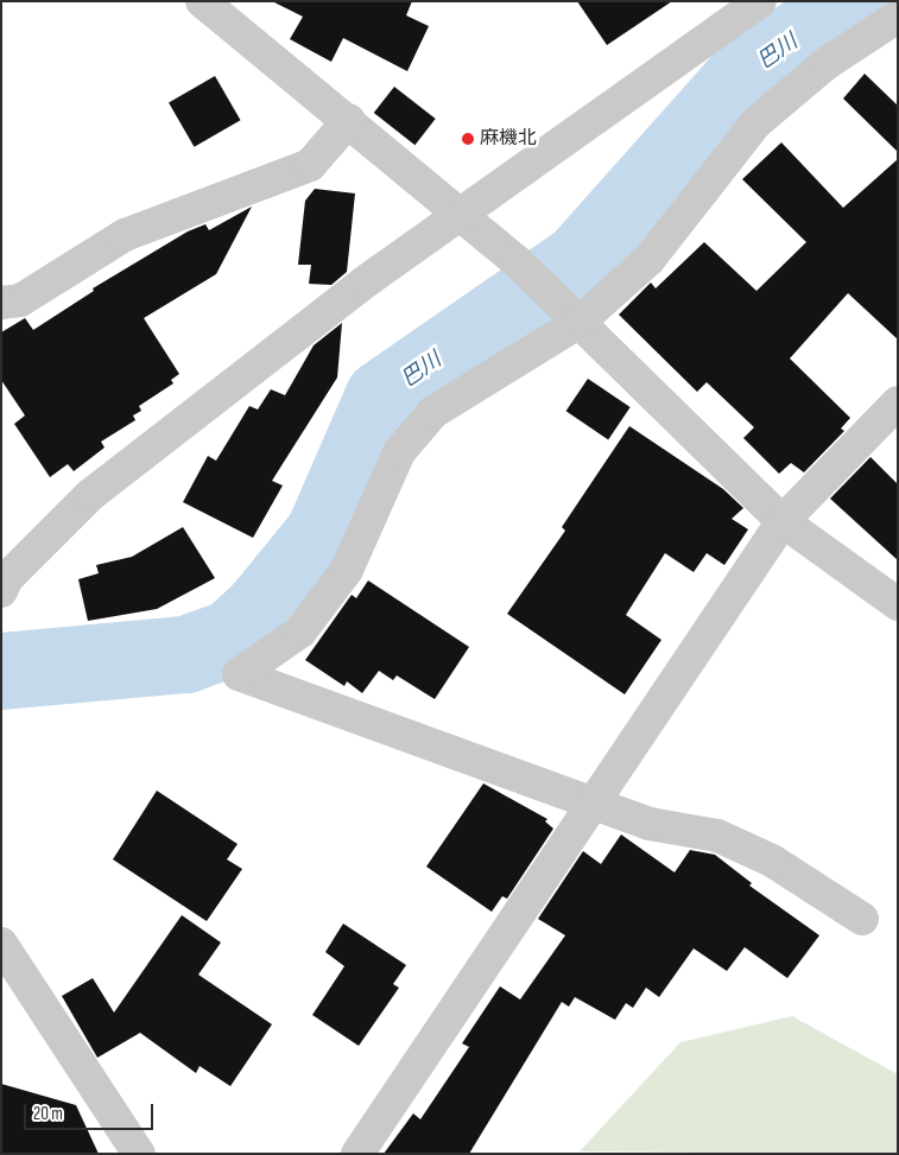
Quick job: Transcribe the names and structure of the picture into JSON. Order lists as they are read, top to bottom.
{
  "water": ["巴川"],
  "places": ["麻機北"],
  "scale_bar": "20 m"
}
